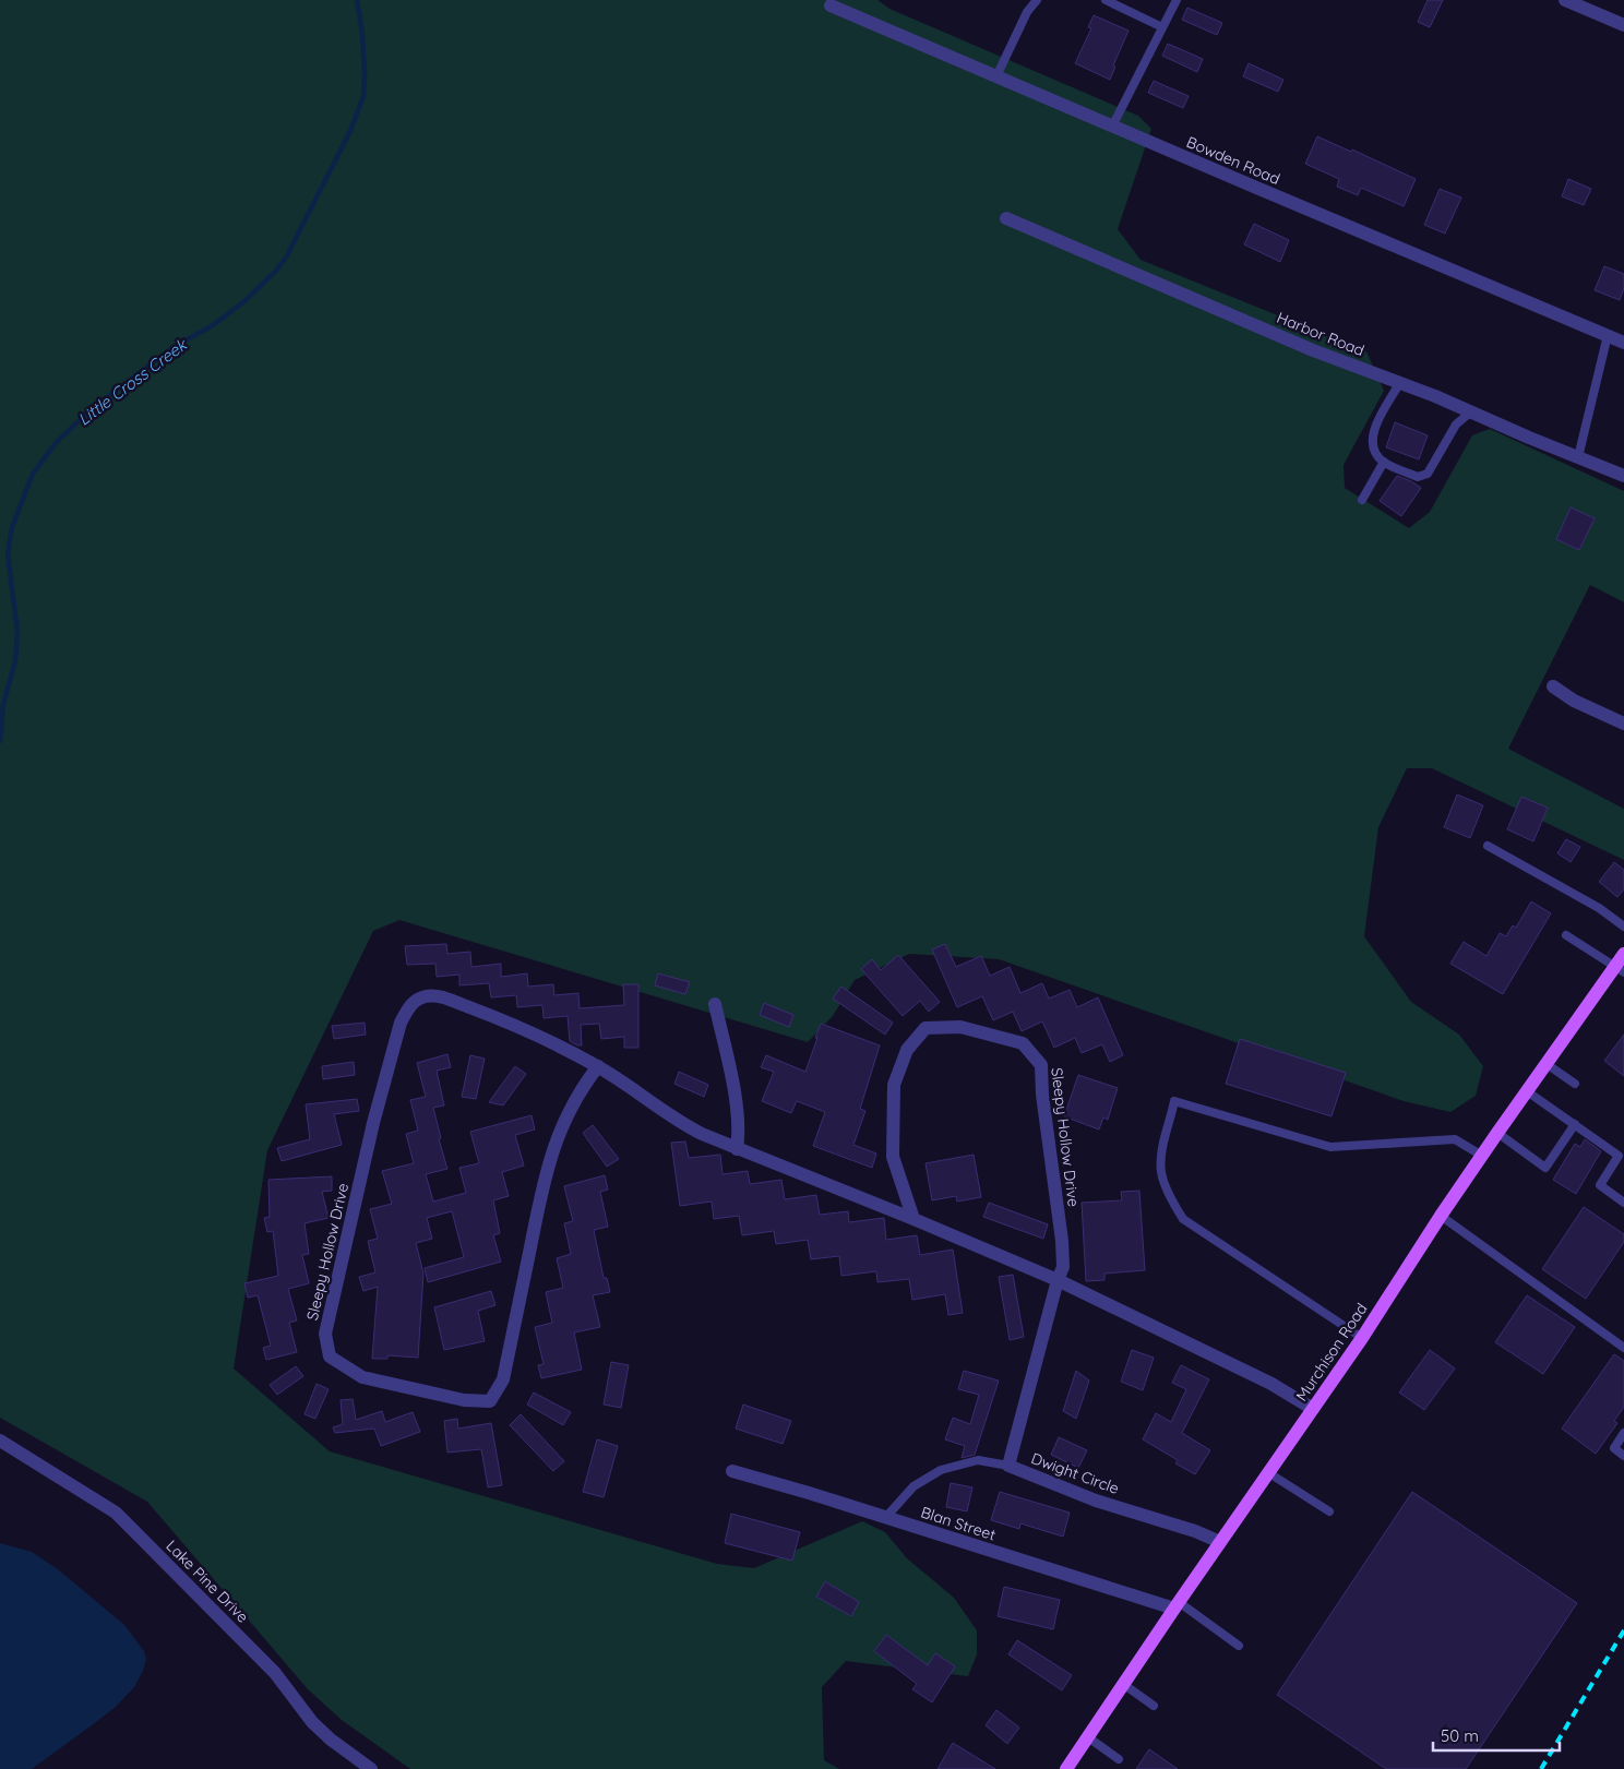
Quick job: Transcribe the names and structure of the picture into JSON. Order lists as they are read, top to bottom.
{
  "streets": {
    "main road": ["Murchison Road"],
    "street": [
      "Bowden Road",
      "Harbor Road",
      "Sleepy Hollow Drive",
      "Dwight Circle",
      "Blan Street",
      "Lake Pine Drive"
    ]
  },
  "crossings": [
    ["Sleepy Hollow Drive", "Murchison Road"],
    ["Sleepy Hollow Drive", "Dwight Circle"],
    ["Murchison Road", "Dwight Circle"],
    ["Murchison Road", "Blan Street"]
  ],
  "water": ["Little Cross Creek"],
  "scale_bar": "50 m"
}
